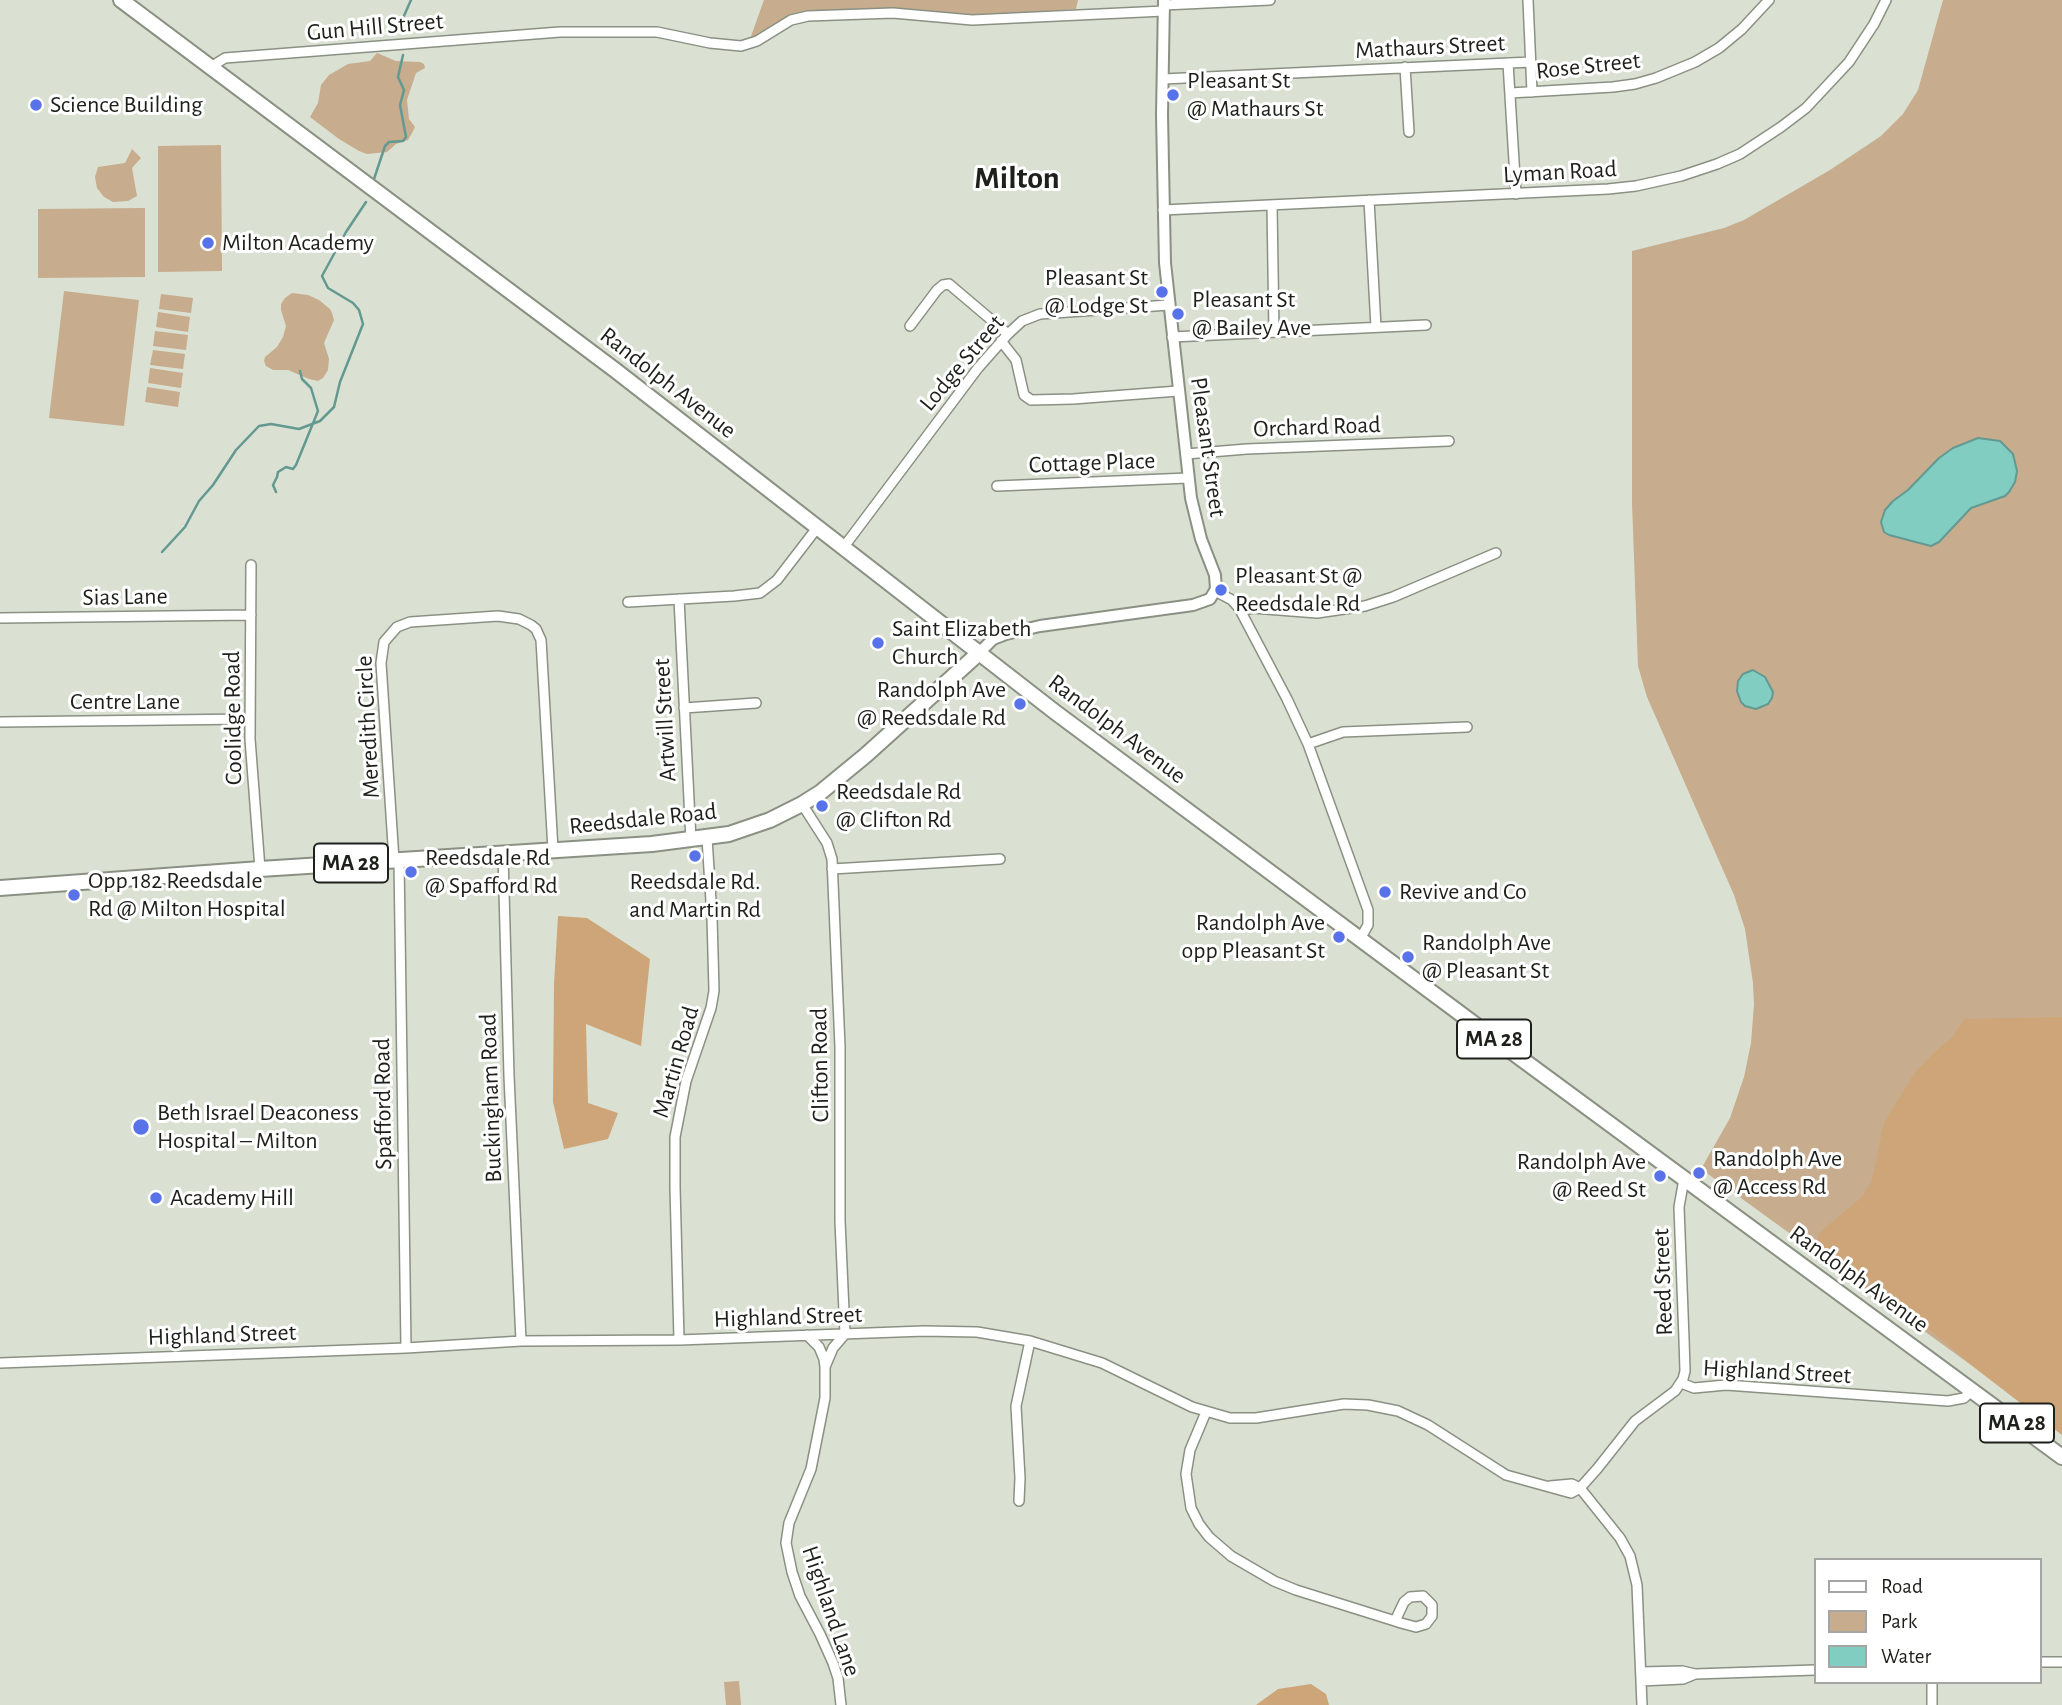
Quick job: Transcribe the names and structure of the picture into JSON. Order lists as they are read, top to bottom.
{
  "streets": {
    "main road": ["Randolph Avenue", "Reedsdale Road", "MA 28"],
    "street": [
      "Gun Hill Street",
      "Mathaurs Street",
      "Rose Street",
      "Lyman Road",
      "Lodge Street",
      "Orchard Road",
      "Pleasant Street",
      "Cottage Place",
      "Sias Lane",
      "Centre Lane",
      "Coolidge Road",
      "Artwill Street",
      "Meredith Circle",
      "Martin Road",
      "Clifton Road",
      "Buckingham Road",
      "Spafford Road",
      "Reed Street",
      "Highland Street",
      "Highland Lane"
    ]
  },
  "crossings": [
    ["Gun Hill Street", "Randolph Avenue"],
    ["Gun Hill Street", "Pleasant Street"],
    ["Mathaurs Street", "Pleasant Street"],
    ["Lyman Road", "Pleasant Street"],
    ["Lodge Street", "Randolph Avenue"],
    ["Lodge Street", "Pleasant Street"],
    ["Randolph Avenue", "Reedsdale Road"],
    ["Randolph Avenue", "Reed Street"],
    ["Randolph Avenue", "Highland Street"],
    ["Orchard Road", "Pleasant Street"],
    ["Pleasant Street", "Cottage Place"],
    ["Pleasant Street", "Reedsdale Road"],
    ["Sias Lane", "Coolidge Road"],
    ["Centre Lane", "Coolidge Road"],
    ["Coolidge Road", "Reedsdale Road"],
    ["Artwill Street", "Reedsdale Road"],
    ["Meredith Circle", "Reedsdale Road"],
    ["Meredith Circle", "Spafford Road"],
    ["Reedsdale Road", "Martin Road"],
    ["Reedsdale Road", "Clifton Road"],
    ["Reedsdale Road", "Buckingham Road"],
    ["Reedsdale Road", "Spafford Road"],
    ["Martin Road", "Highland Street"],
    ["Clifton Road", "Highland Street"],
    ["Clifton Road", "Highland Lane"],
    ["Buckingham Road", "Highland Street"],
    ["Spafford Road", "Highland Street"],
    ["Reed Street", "Highland Street"],
    ["Highland Street", "Highland Lane"]
  ],
  "districts": ["Milton"],
  "places": [
    "Pleasant St @ Mathaurs St",
    "Science Building",
    "Milton Academy",
    "Pleasant St @ Lodge St",
    "Pleasant St @ Bailey Ave",
    "Pleasant St @ Reedsdale Rd",
    "Saint Elizabeth Church",
    "Randolph Ave @ Reedsdale Rd",
    "Reedsdale Rd @ Clifton Rd",
    "Reedsdale Rd. and Martin Rd",
    "Reedsdale Rd @ Spafford Rd",
    "Revive and Co",
    "Opp 182 Reedsdale Rd @ Milton Hospital",
    "Randolph Ave opp Pleasant St",
    "Randolph Ave @ Pleasant St",
    "Beth Israel Deaconess Hospital – Milton",
    "Randolph Ave @ Access Rd",
    "Randolph Ave @ Reed St",
    "Academy Hill"
  ],
  "legend": ["Road", "Park", "Water"]
}
